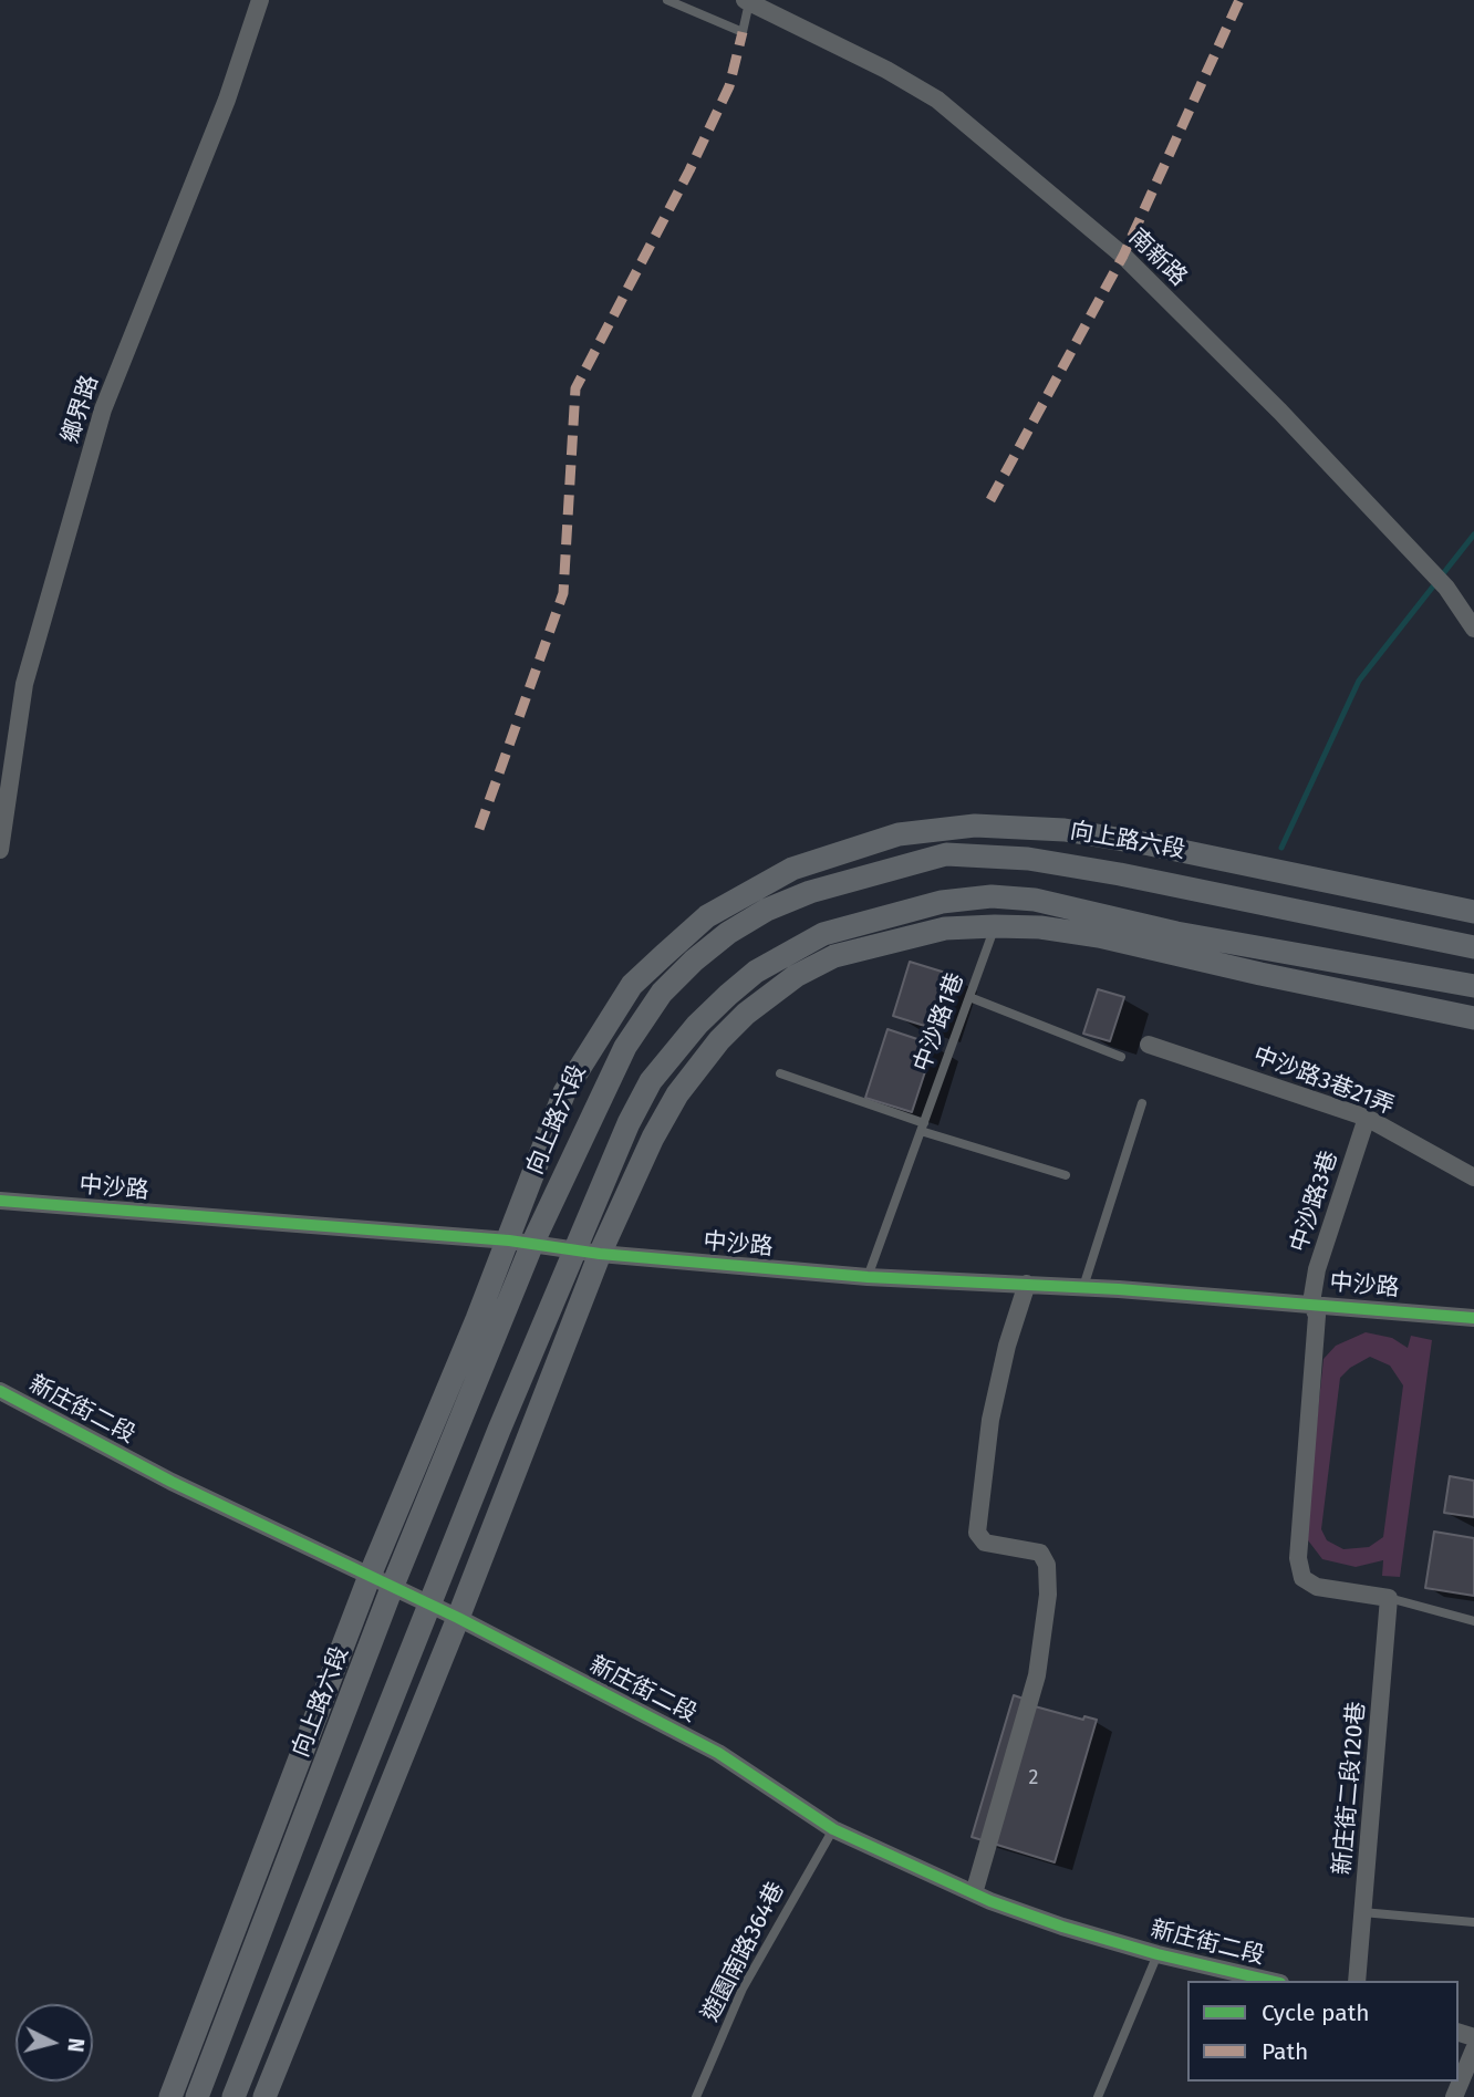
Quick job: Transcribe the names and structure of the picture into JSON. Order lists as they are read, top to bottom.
{
  "streets": {
    "main road": ["向上路六段"],
    "street": [
      "南新路",
      "鄉界路",
      "中沙路3巷21弄",
      "中沙路",
      "中沙路3巷",
      "新庄街二段",
      "新庄街二段120巷"
    ],
    "lane": ["中沙路1巷", "遊園南路364巷"]
  },
  "crossings": [
    ["向上路六段", "中沙路"],
    ["向上路六段", "新庄街二段"],
    ["中沙路1巷", "中沙路"],
    ["中沙路3巷21弄", "中沙路3巷"],
    ["中沙路", "中沙路3巷"],
    ["中沙路3巷", "新庄街二段120巷"],
    ["新庄街二段", "遊園南路364巷"]
  ],
  "house_numbers": ["2"],
  "legend": ["Cycle path", "Path"],
  "north": "right"
}
